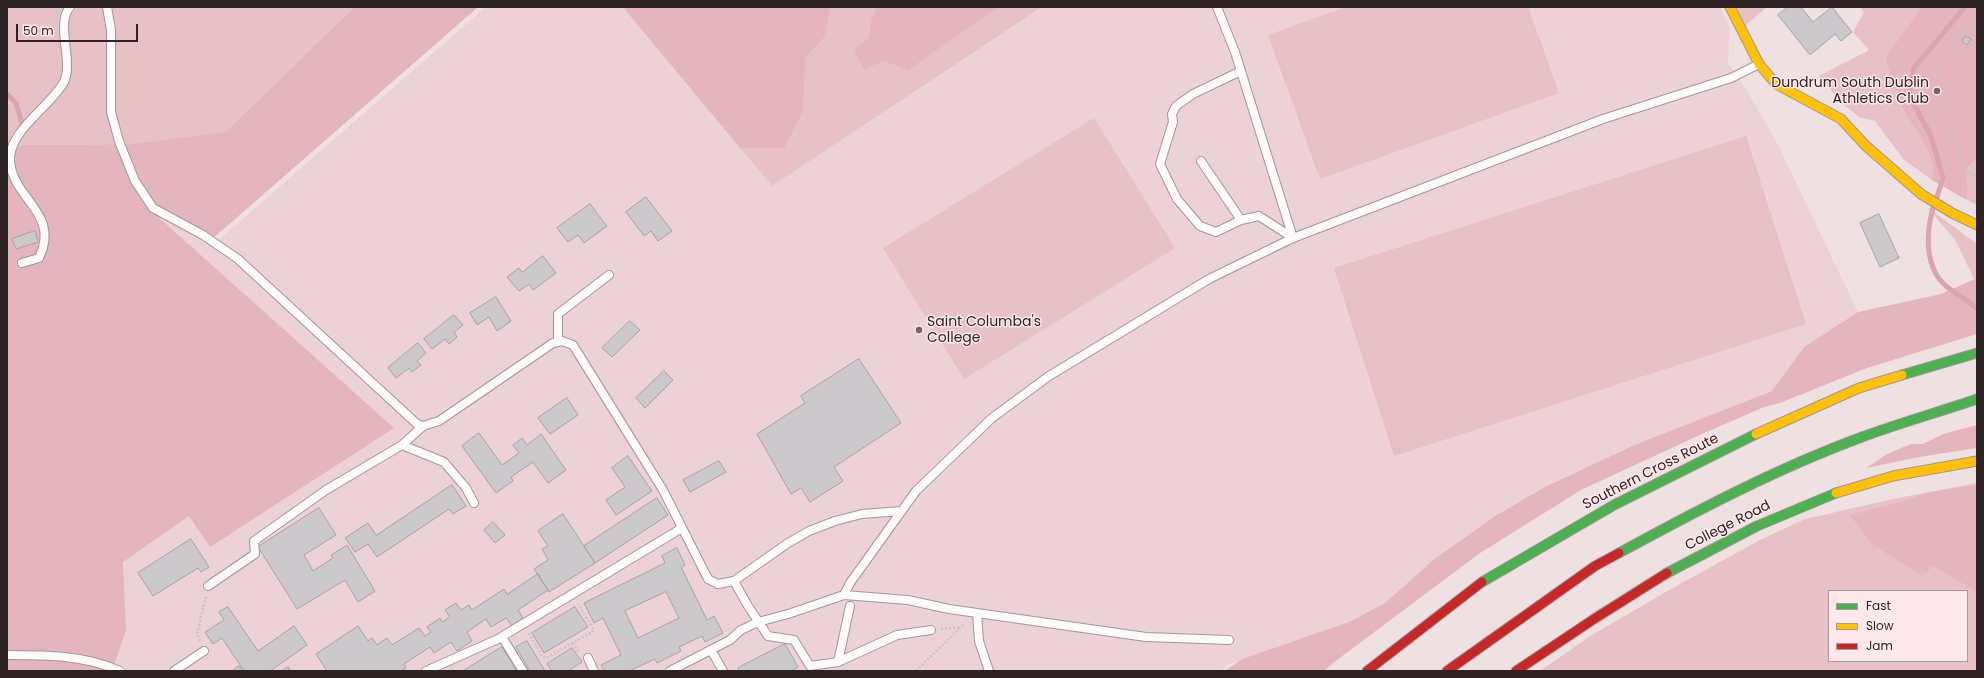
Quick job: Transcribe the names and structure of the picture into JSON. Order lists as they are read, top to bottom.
{
  "streets": {
    "main road": ["Southern Cross Route", "College Road"]
  },
  "places": ["Dundrum South Dublin Athletics Club", "Saint Columba's College"],
  "legend": ["Fast", "Slow", "Jam"],
  "scale_bar": "50 m"
}
